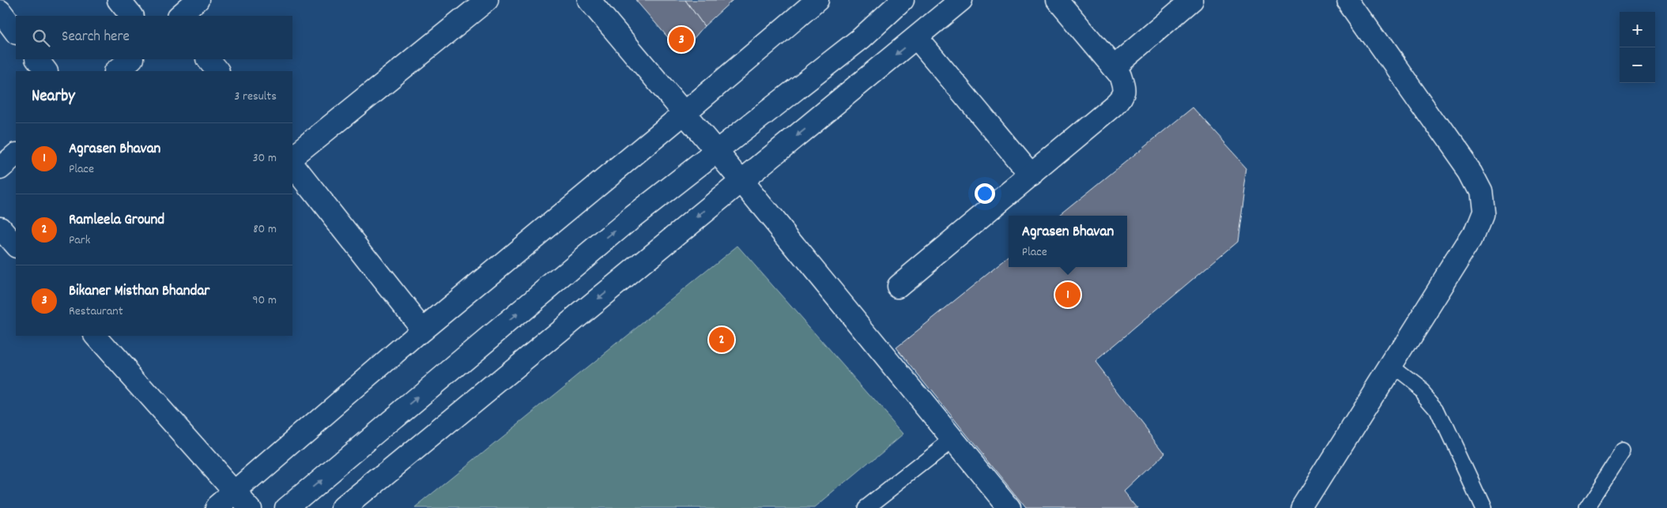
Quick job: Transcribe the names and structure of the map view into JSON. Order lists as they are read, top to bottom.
{
  "page": {
    "map_buttons": ["+", "−"],
    "search": "Search here",
    "pins": ["3", "1", "2"],
    "heading": ["Nearby", "3 results"],
    "list": [
      {
        "mark": "1",
        "name": "Agrasen Bhavan",
        "note": "Place",
        "value": "30 m"
      },
      {
        "mark": "2",
        "name": "Ramleela Ground",
        "note": "Park",
        "value": "80 m"
      },
      {
        "mark": "3",
        "name": "Bikaner Misthan Bhandar",
        "note": "Restaurant",
        "value": "90 m"
      }
    ],
    "popup": ["Agrasen Bhavan", "Place"]
  }
}
